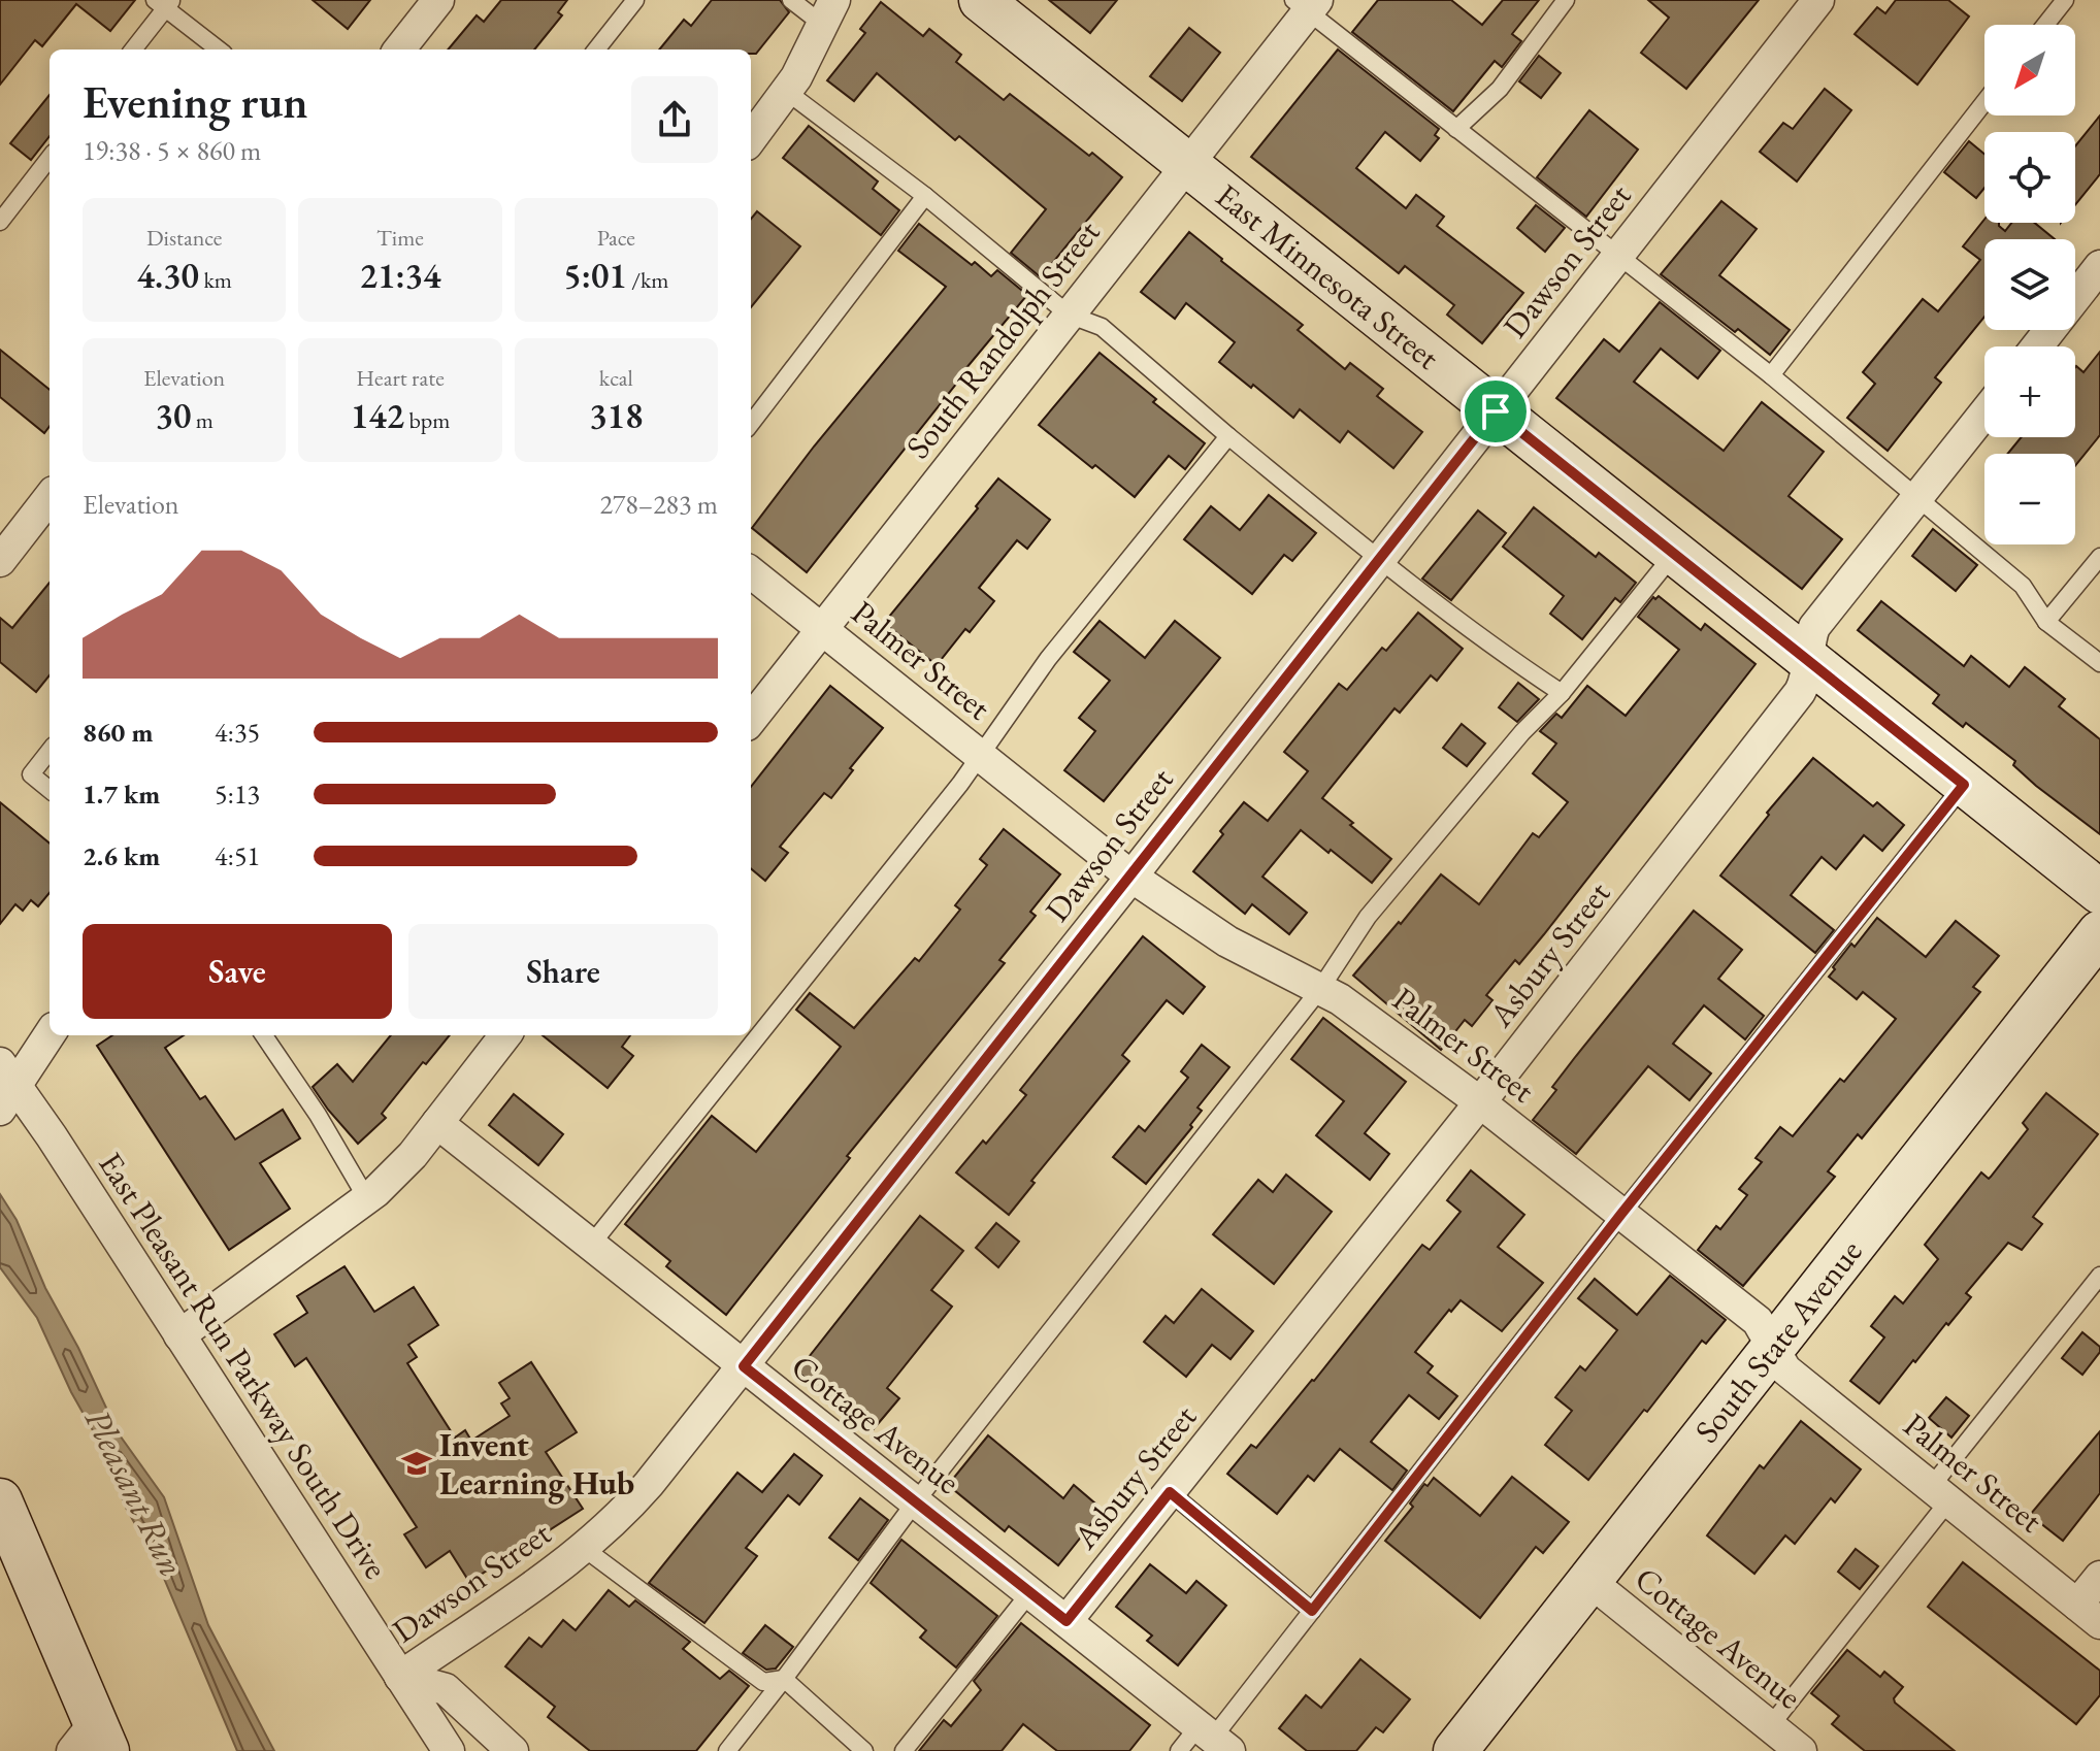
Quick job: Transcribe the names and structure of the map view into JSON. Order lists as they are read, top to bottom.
{
  "streets": {
    "street": [
      "Dawson Street",
      "East Minnesota Street",
      "South Randolph Street",
      "Palmer Street",
      "Asbury Street",
      "South State Avenue",
      "East Pleasant Run Parkway South Drive",
      "Cottage Avenue"
    ]
  },
  "crossings": [
    ["Dawson Street", "East Minnesota Street"],
    ["Dawson Street", "Palmer Street"],
    ["Dawson Street", "East Pleasant Run Parkway South Drive"],
    ["Dawson Street", "Cottage Avenue"],
    ["East Minnesota Street", "South Randolph Street"],
    ["East Minnesota Street", "Asbury Street"],
    ["South Randolph Street", "Palmer Street"],
    ["Palmer Street", "Asbury Street"],
    ["Palmer Street", "South State Avenue"],
    ["Asbury Street", "Cottage Avenue"],
    ["South State Avenue", "Cottage Avenue"]
  ],
  "water": ["Pleasant Run"],
  "places": {
    "school or university": ["Invent Learning Hub"]
  },
  "north": "bottom left",
  "page": {
    "map_buttons": ["+", "−"],
    "heading": ["Evening run", "19:38 · 5 × 860 m"],
    "stats": [
      ["Distance", "4.30 km"],
      ["Time", "21:34"],
      ["Pace", "5:01 /km"],
      ["Elevation", "30 m"],
      ["Heart rate", "142 bpm"],
      ["kcal", "318"]
    ],
    "chart": ["Elevation", "278–283 m"],
    "list": [
      {
        "name": "860 m",
        "note": "4:35"
      },
      {
        "name": "1.7 km",
        "note": "5:13"
      },
      {
        "name": "2.6 km",
        "note": "4:51"
      }
    ],
    "buttons": ["Save", "Share"]
  }
}
